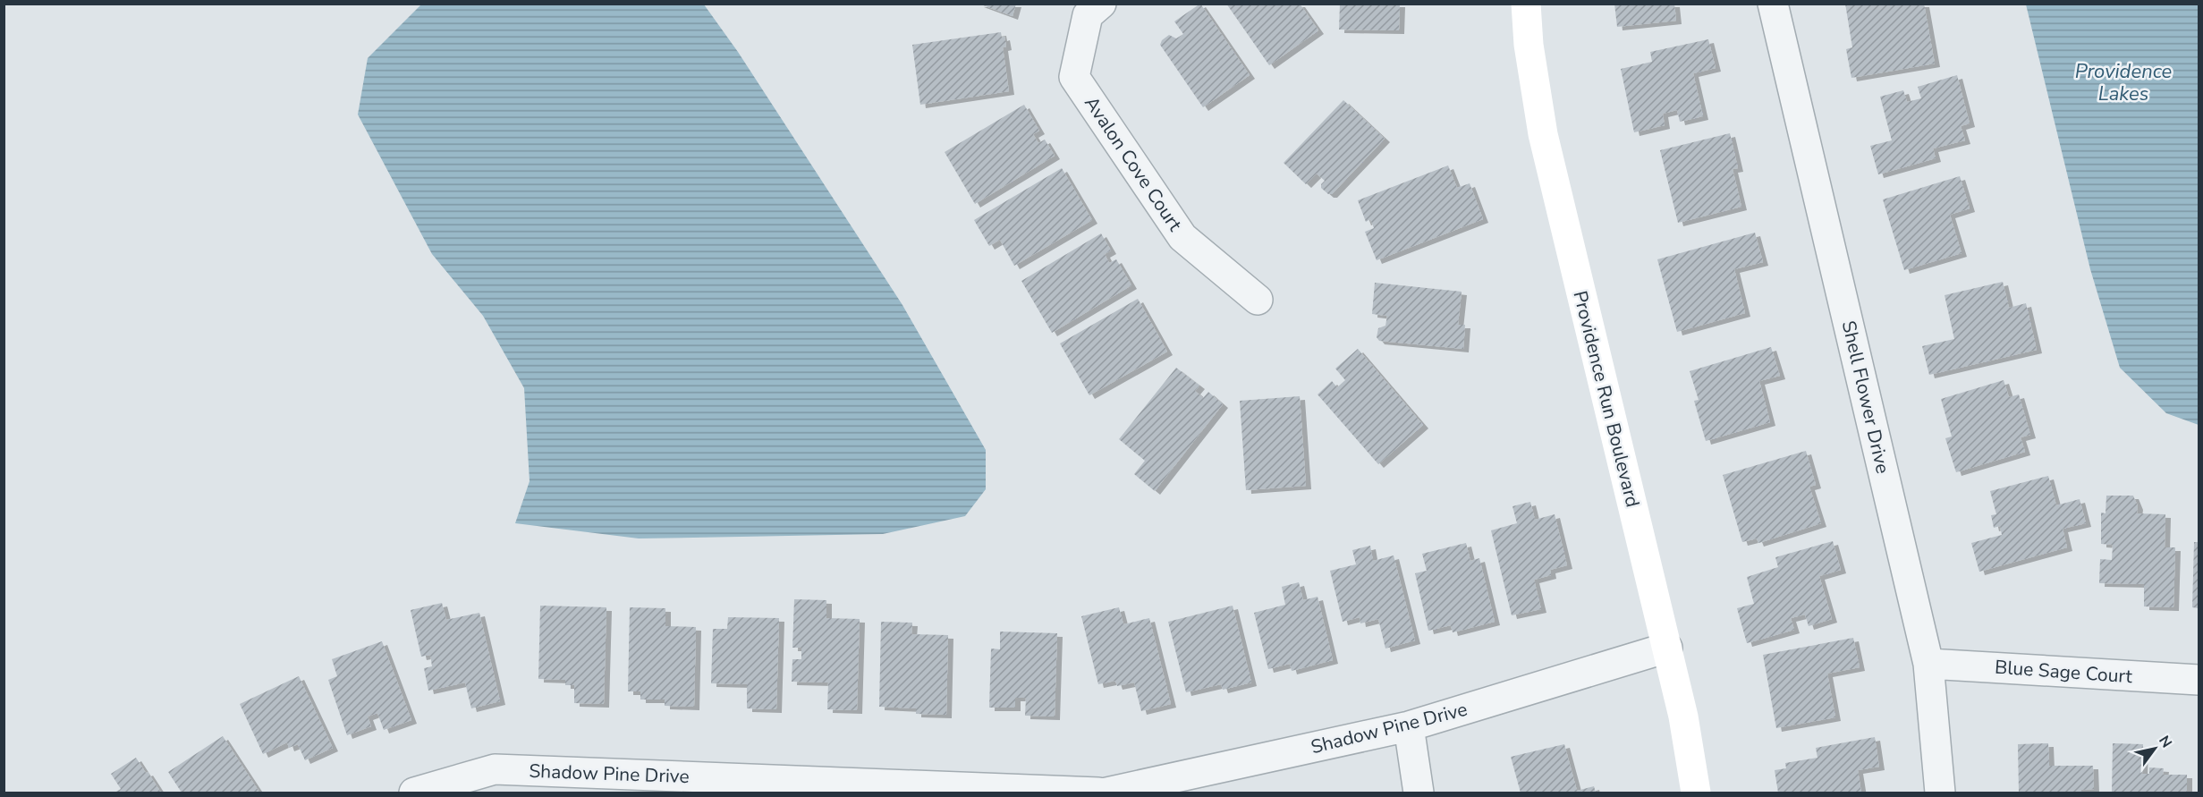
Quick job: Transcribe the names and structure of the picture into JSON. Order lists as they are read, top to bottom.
{
  "streets": {
    "street": [
      "Avalon Cove Court",
      "Shell Flower Drive",
      "Providence Run Boulevard",
      "Blue Sage Court",
      "Shadow Pine Drive"
    ]
  },
  "crossings": [
    ["Shell Flower Drive", "Blue Sage Court"],
    ["Providence Run Boulevard", "Shadow Pine Drive"]
  ],
  "water": ["Providence Lakes"],
  "north": "top right"
}
